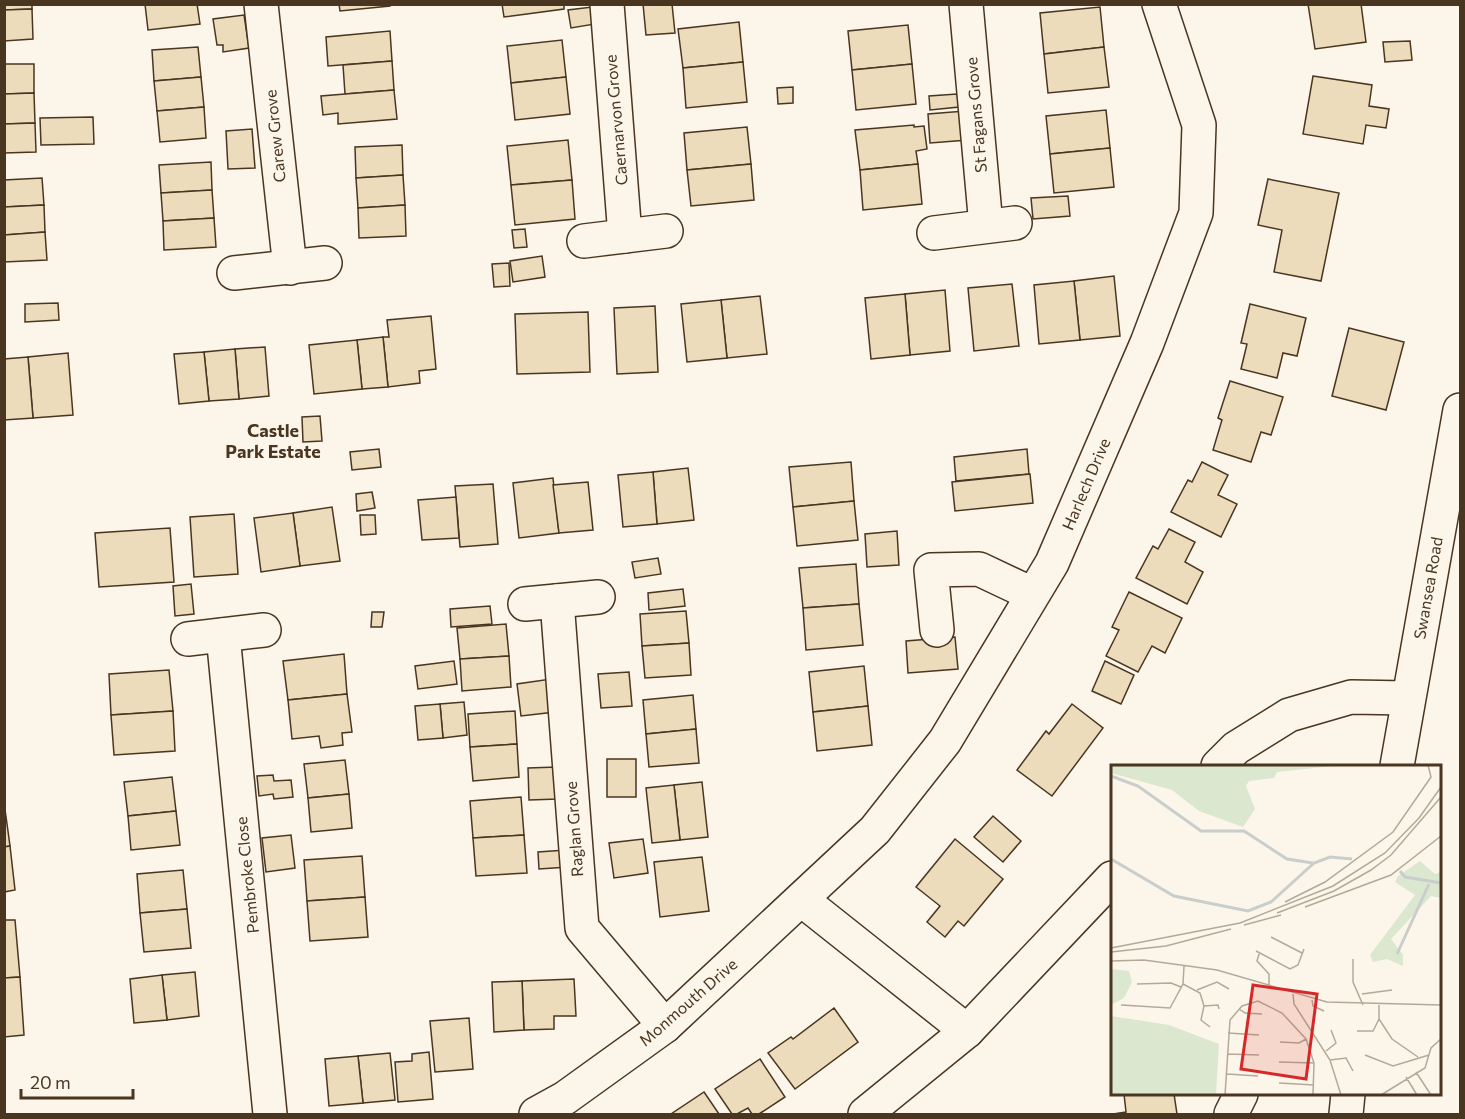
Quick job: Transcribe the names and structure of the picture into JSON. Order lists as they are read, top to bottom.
{
  "streets": {
    "street": [
      "St Fagans Grove",
      "Caernarvon Grove",
      "Carew Grove",
      "Harlech Drive",
      "Swansea Road",
      "Raglan Grove",
      "Pembroke Close",
      "Monmouth Drive"
    ]
  },
  "crossings": [
    ["Harlech Drive", "Monmouth Drive"],
    ["Raglan Grove", "Monmouth Drive"]
  ],
  "districts": ["Castle Park Estate"],
  "scale_bar": "20 m"
}
